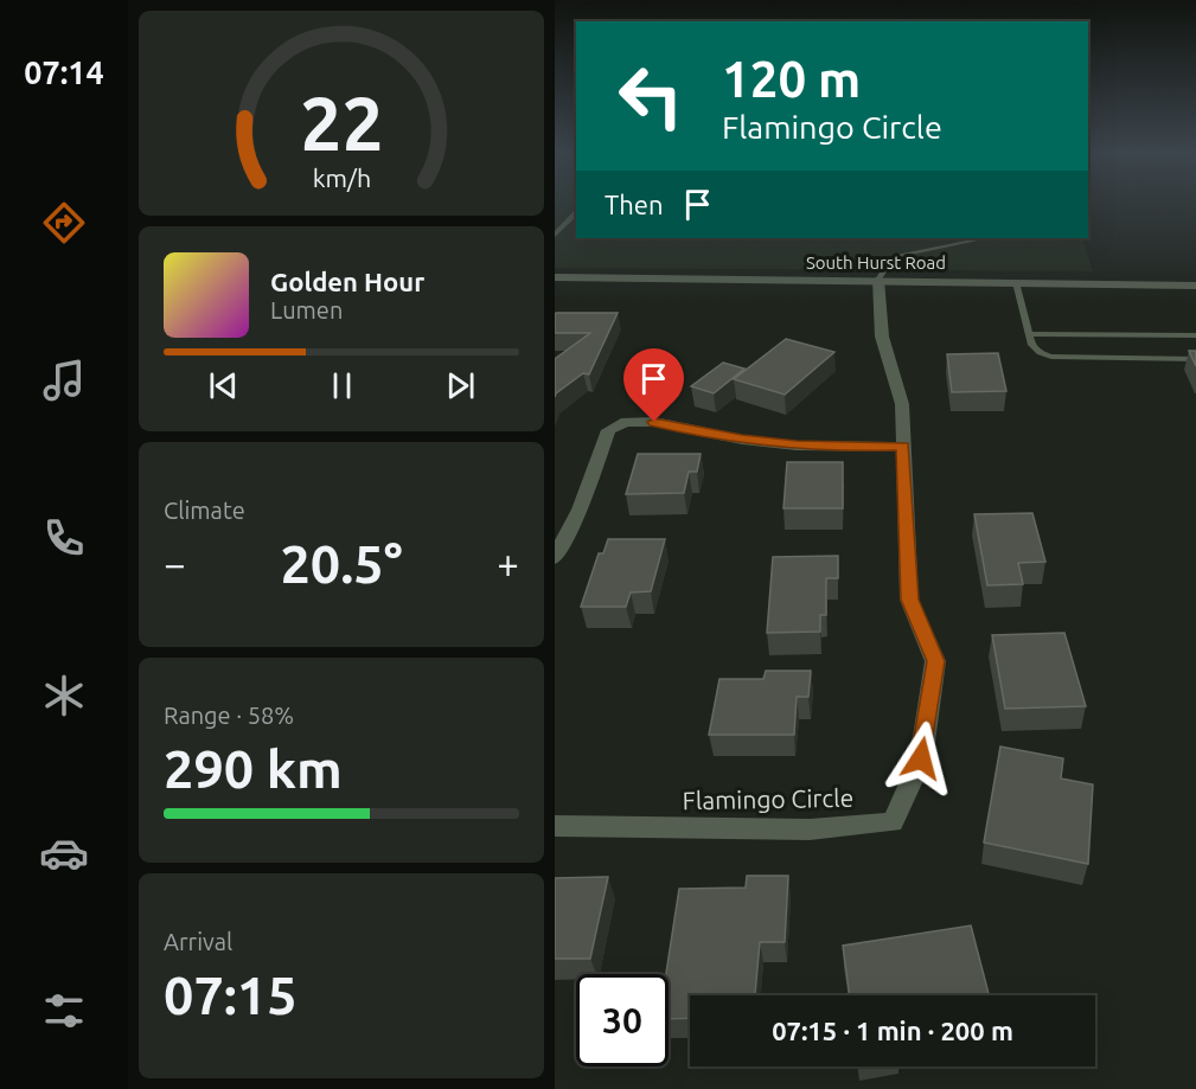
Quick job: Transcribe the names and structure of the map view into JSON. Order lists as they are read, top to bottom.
{
  "streets": {
    "street": ["South Hurst Road", "Flamingo Circle"]
  },
  "crossings": [
    ["South Hurst Road", "Flamingo Circle"]
  ],
  "page": {
    "tabs": "07:14",
    "turn": ["120 m", "Flamingo Circle"],
    "then": "Then",
    "song": ["Golden Hour", "Lumen"],
    "tile": [
      "Climate",
      ["Range · 58%", "290 km"],
      ["Arrival", "07:15"]
    ],
    "heat": ["−", "20.5°", "+"],
    "limit": "30",
    "trip": "07:15 · 1 min · 200 m",
    "gauge": ["22", "km/h"]
  }
}
